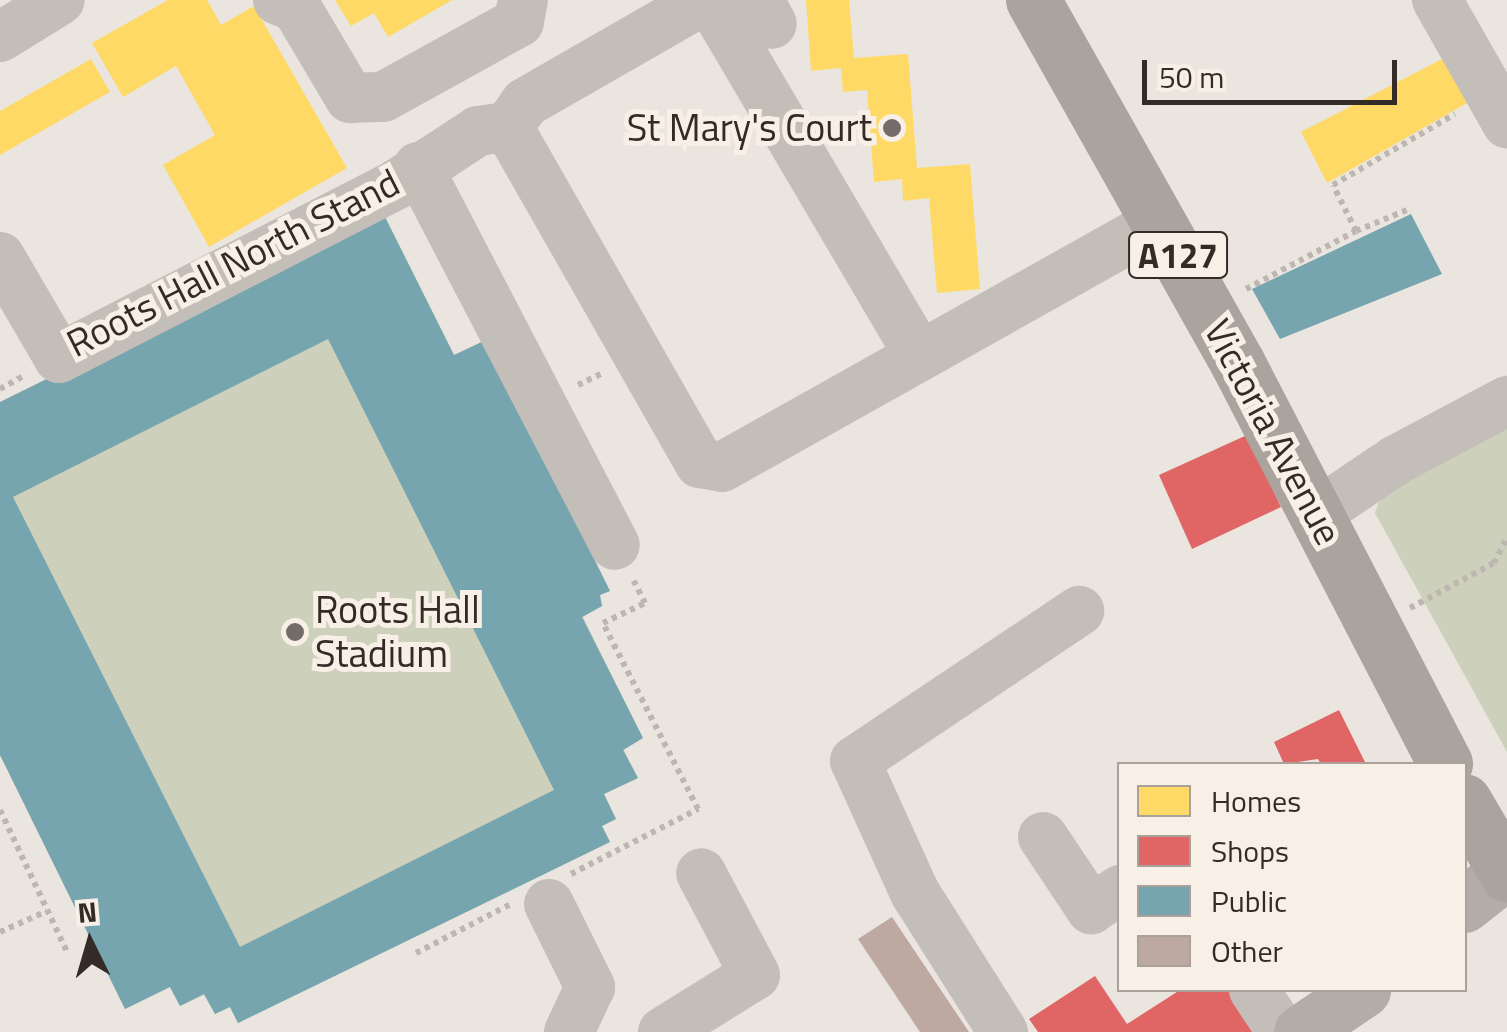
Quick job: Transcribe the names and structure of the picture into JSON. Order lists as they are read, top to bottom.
{
  "streets": {
    "highway": ["A127", "Victoria Avenue"],
    "street": ["Roots Hall North Stand"]
  },
  "places": ["St Mary's Court", "Roots Hall Stadium"],
  "legend": [
    "Homes",
    "Shops",
    "Public",
    "Other"
  ],
  "scale_bar": "50 m",
  "north": "top"
}
